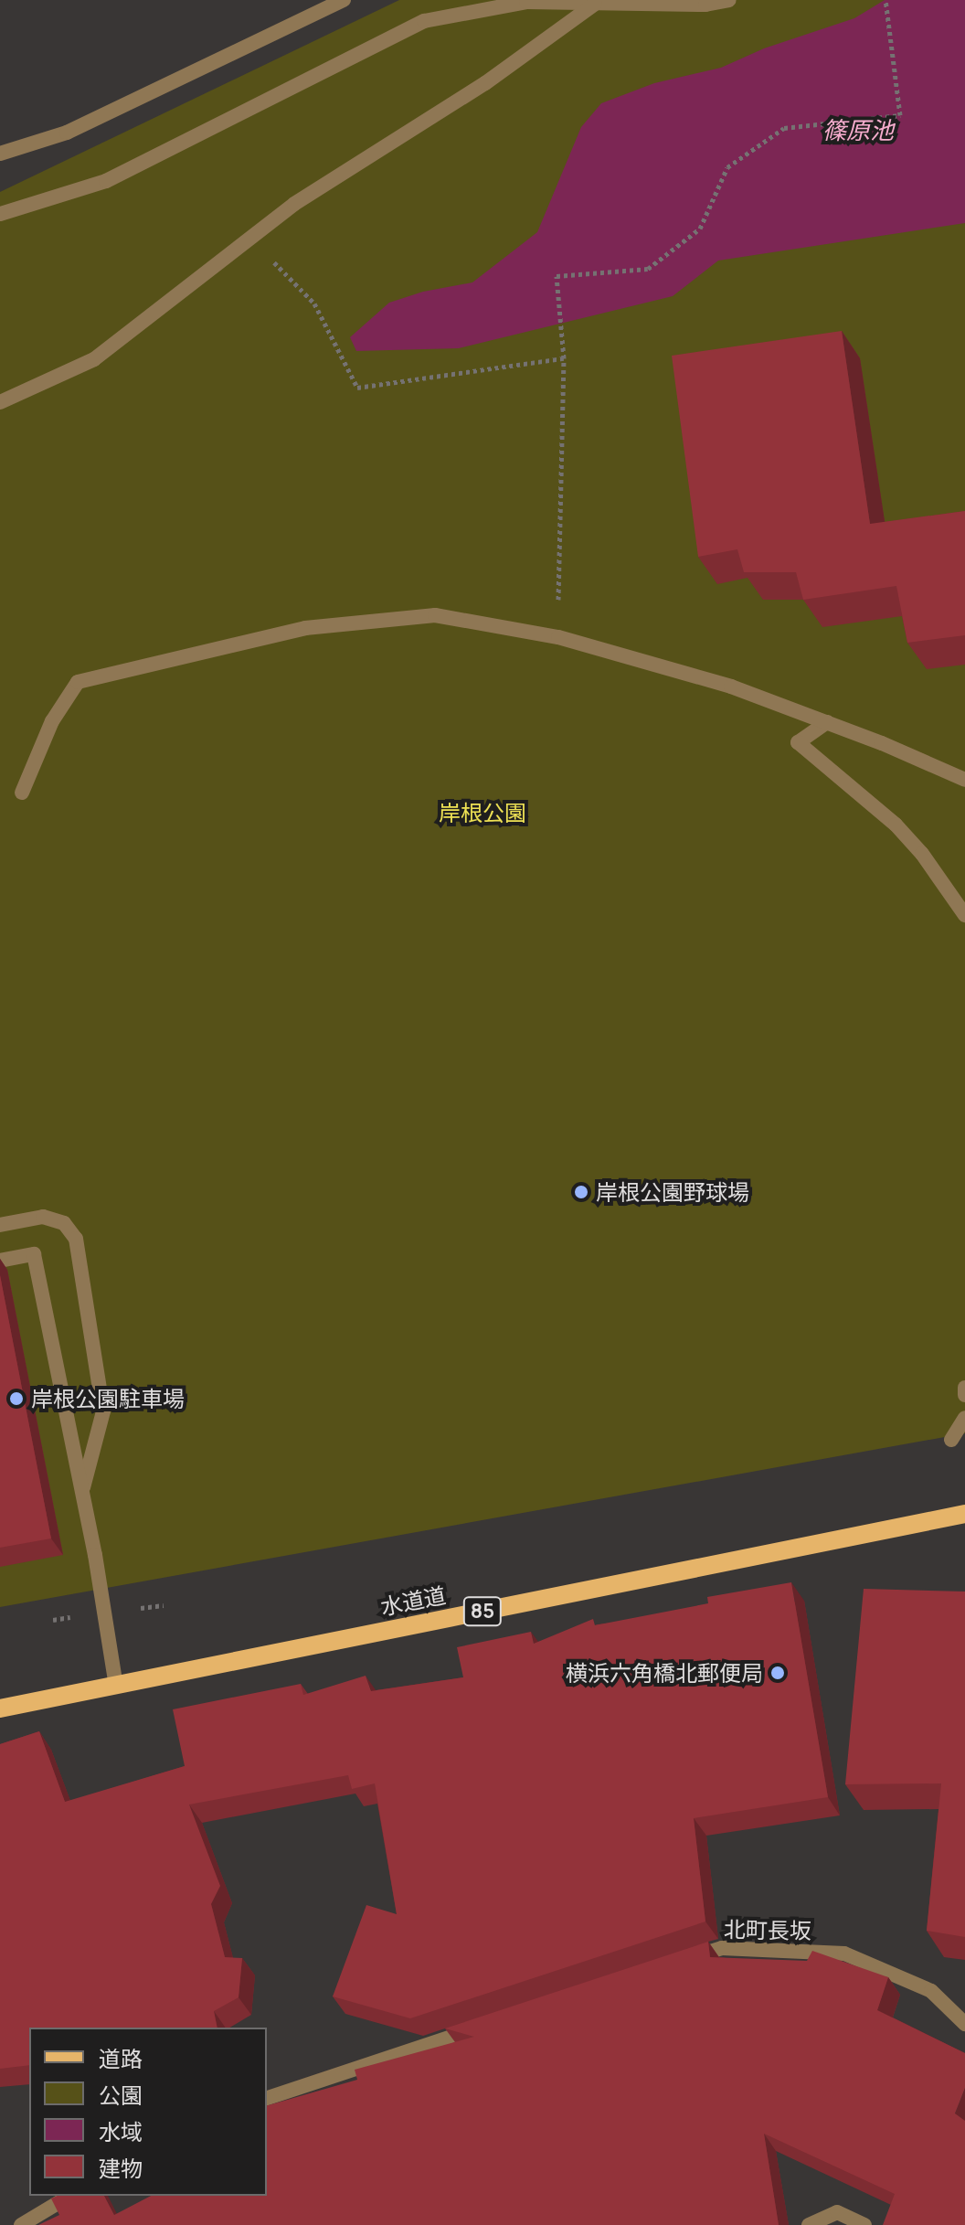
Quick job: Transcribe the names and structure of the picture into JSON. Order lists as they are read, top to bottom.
{
  "streets": {
    "main road": ["水道道", "85"],
    "street": ["北町長坂"]
  },
  "water": ["篠原池"],
  "parks": ["岸根公園"],
  "places": ["岸根公園野球場", "岸根公園駐車場", "横浜六角橋北郵便局"],
  "legend": [
    "道路",
    "公園",
    "水域",
    "建物"
  ]
}
